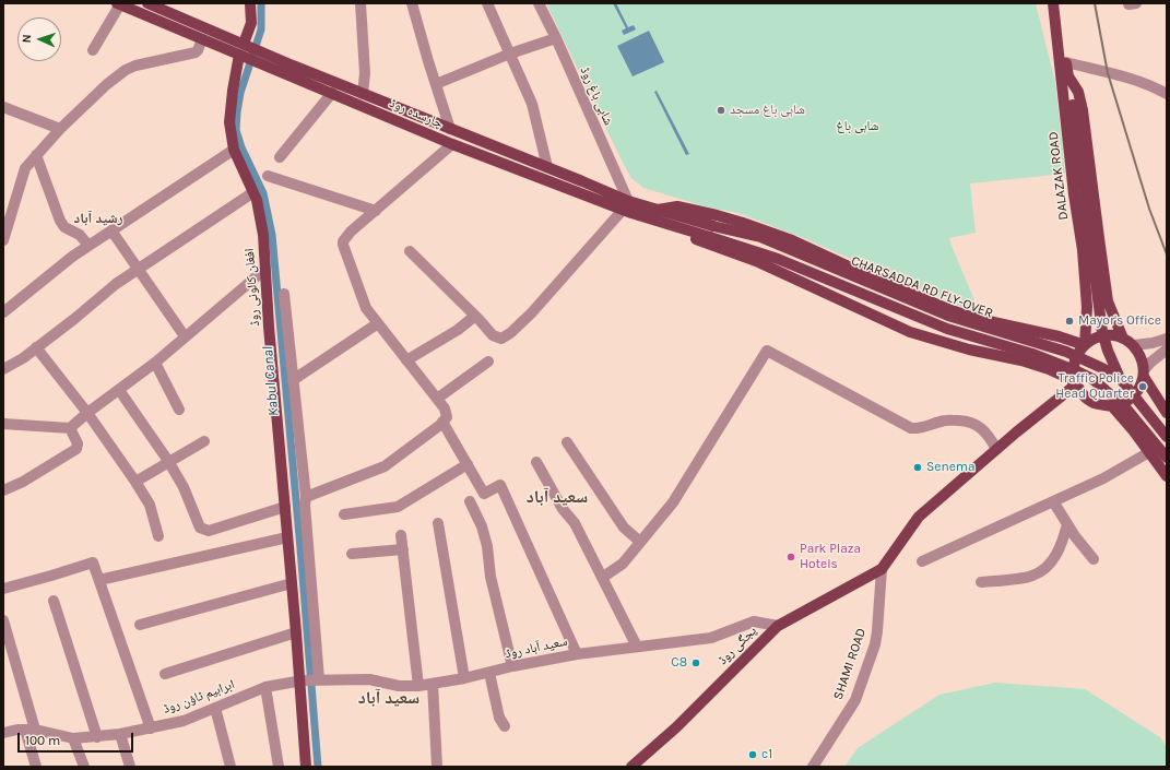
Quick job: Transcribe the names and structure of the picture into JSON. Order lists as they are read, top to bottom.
{
  "streets": {
    "main road": [
      "چارسدہ روڈ",
      "DALAZAK ROAD",
      "افغان کالونی روڈ",
      "CHARSADDA RD FLY-OVER",
      "پجگی روڈ"
    ],
    "street": [
      "شاہی باغ روڈ",
      "سعید آباد روڈ",
      "SHAMI ROAD",
      "ابراہیم ٹاؤن روڈ"
    ]
  },
  "crossings": [
    ["شاہی باغ روڈ", "چارسدہ روڈ"],
    ["چارسدہ روڈ", "افغان کالونی روڈ"],
    ["چارسدہ روڈ", "CHARSADDA RD FLY-OVER"],
    ["افغان کالونی روڈ", "سعید آباد روڈ"],
    ["افغان کالونی روڈ", "ابراہیم ٹاؤن روڈ"],
    ["پجگی روڈ", "سعید آباد روڈ"],
    ["پجگی روڈ", "SHAMI ROAD"],
    ["سعید آباد روڈ", "ابراہیم ٹاؤن روڈ"]
  ],
  "districts": ["رشید آباد", "سعید آباد", "سعید آباد"],
  "water": ["Kabul Canal"],
  "parks": ["شاہی باغ"],
  "places": [
    "شاہی باغ مسجد",
    "Mayor's Office",
    "Traffic Police Head Quarter",
    "Senema",
    "Park Plaza Hotels",
    "C8",
    "c1"
  ],
  "scale_bar": "100 m",
  "north": "left"
}
